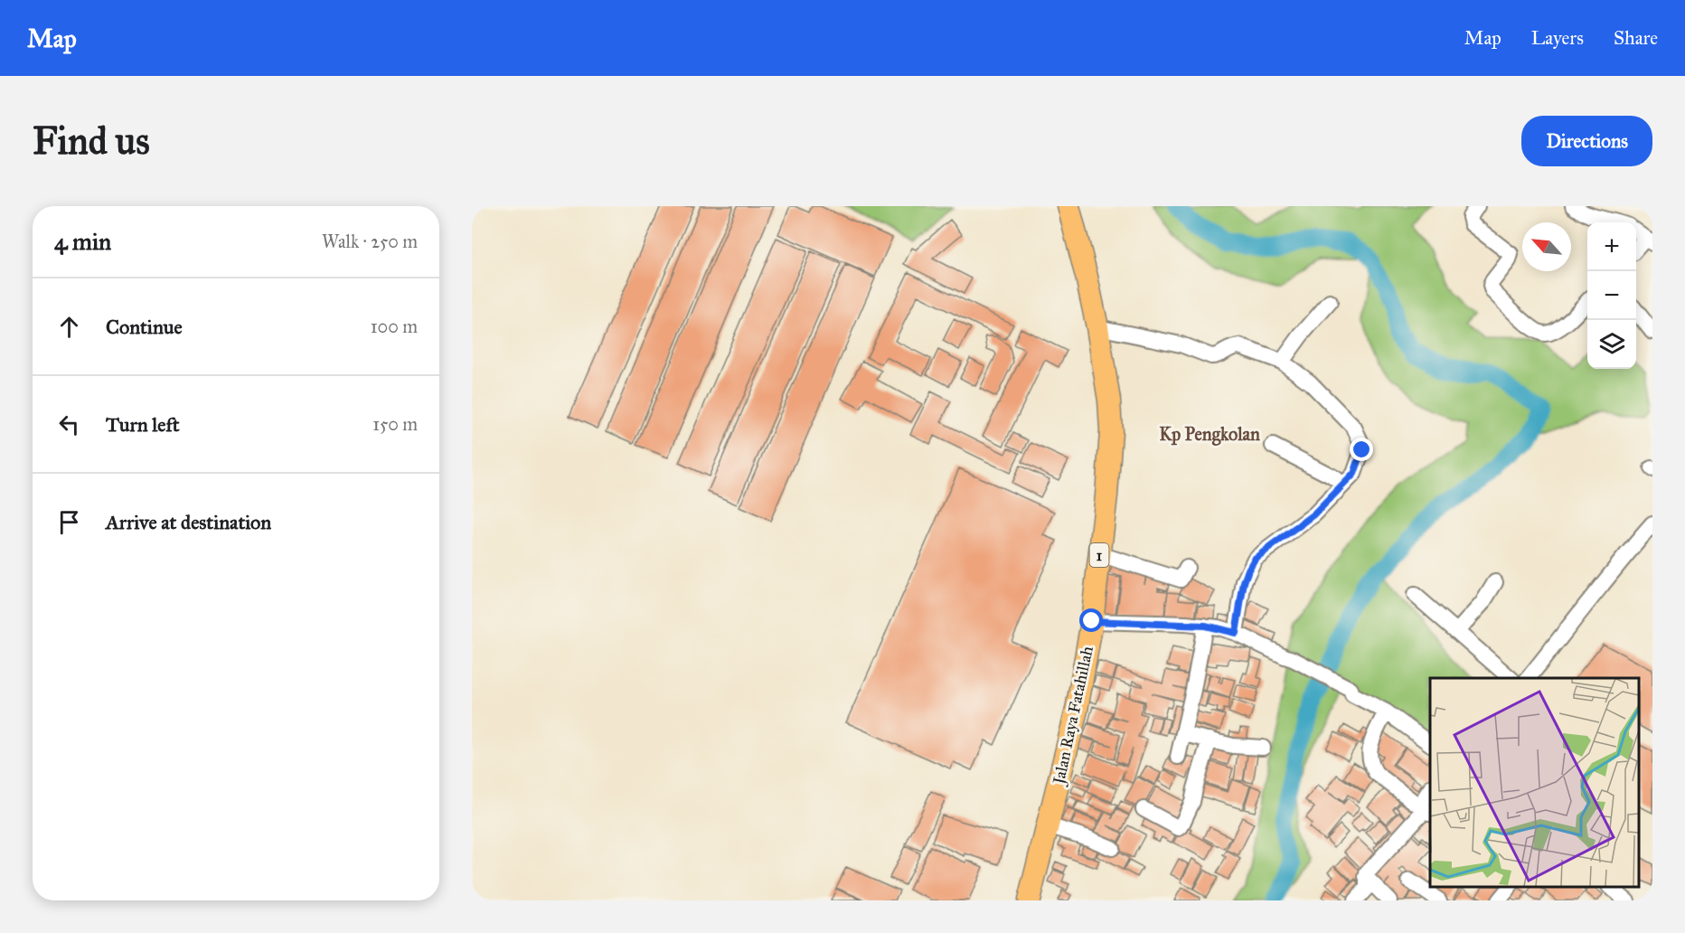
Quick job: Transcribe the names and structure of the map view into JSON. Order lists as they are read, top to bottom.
{
  "streets": {
    "highway": ["1", "Jalan Raya Fatahillah"]
  },
  "districts": ["Kp Pengkolan"],
  "north": "top left",
  "page": {
    "header": "Map",
    "nav": ["Map", "Layers", "Share"],
    "buttons": "Directions",
    "title": "Find us",
    "heading": ["4 min", "Walk · 250 m"],
    "map_buttons": ["+", "−"],
    "list": [
      ["Continue", "100 m"],
      ["Turn left", "150 m"],
      "Arrive at destination"
    ]
  }
}
